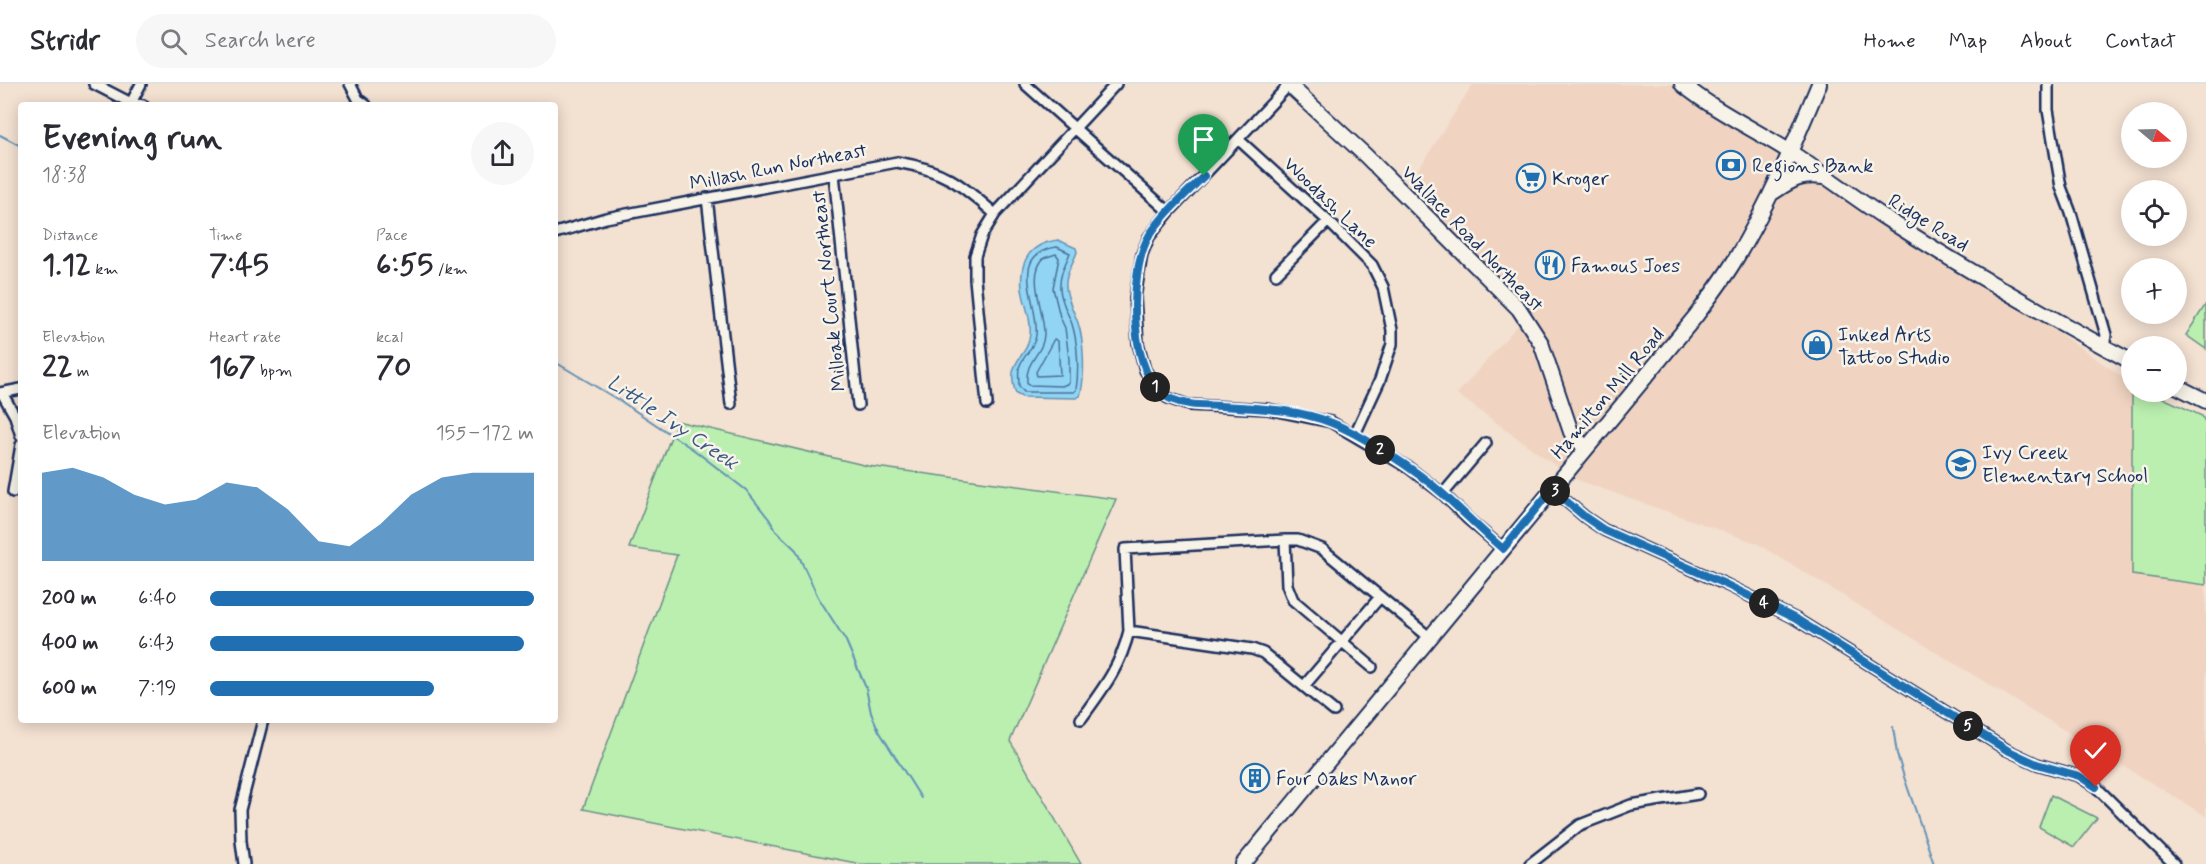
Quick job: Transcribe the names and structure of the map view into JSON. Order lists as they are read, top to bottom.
{
  "streets": {
    "street": [
      "Millash Run Northeast",
      "Woodash Lane",
      "Ridge Road",
      "Wallace Road Northeast",
      "Milloak Court Northeast",
      "Hamilton Mill Road"
    ]
  },
  "crossings": [
    ["Millash Run Northeast", "Milloak Court Northeast"],
    ["Ridge Road", "Hamilton Mill Road"],
    ["Wallace Road Northeast", "Hamilton Mill Road"]
  ],
  "water": ["Little Ivy Creek"],
  "places": {
    "bank": ["Regions Bank"],
    "supermarket": ["Kroger"],
    "restaurant": ["Famous Joes"],
    "shop": ["Inked Arts Tattoo Studio"],
    "school or university": ["Ivy Creek Elementary School"],
    "building": ["Four Oaks Manor"]
  },
  "north": "right",
  "page": {
    "header": "Stridr",
    "search": "Search here",
    "nav": [
      "Home",
      "Map",
      "About",
      "Contact"
    ],
    "map_buttons": ["+", "−"],
    "heading": ["Evening run", "18:38"],
    "stats": [
      ["Distance", "1.12 km"],
      ["Time", "7:45"],
      ["Pace", "6:55 /km"],
      ["Elevation", "22 m"],
      ["Heart rate", "167 bpm"],
      ["kcal", "70"]
    ],
    "pins": [
      "1",
      "2",
      "3",
      "4",
      "5"
    ],
    "chart": ["Elevation", "155–172 m"],
    "list": [
      {
        "name": "200 m",
        "note": "6:40"
      },
      {
        "name": "400 m",
        "note": "6:43"
      },
      {
        "name": "600 m",
        "note": "7:19"
      }
    ]
  }
}
